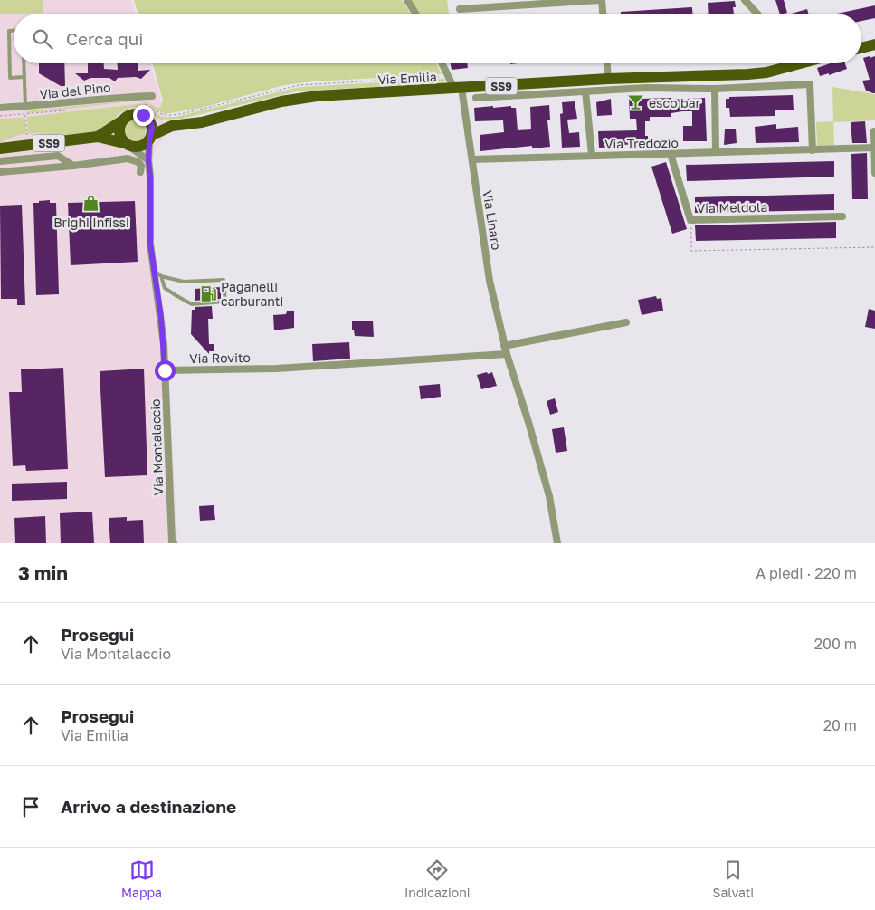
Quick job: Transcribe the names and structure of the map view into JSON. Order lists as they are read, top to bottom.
{
  "streets": {
    "main road": ["Via Emilia", "SS9"],
    "street": [
      "Via del Pino",
      "Via Tredozio",
      "Via Meldola",
      "Via Linaro",
      "Via Rovito",
      "Via Montalaccio"
    ]
  },
  "crossings": [
    ["Via Emilia", "Via Linaro"],
    ["Via Emilia", "Via Montalaccio"],
    ["Via Tredozio", "Via Meldola"],
    ["Via Tredozio", "Via Linaro"],
    ["Via Linaro", "Via Rovito"],
    ["Via Rovito", "Via Montalaccio"]
  ],
  "places": {
    "bar": ["esco bar"],
    "shop": ["Brighi Infissi"],
    "fuel station": ["Paganelli carburanti"]
  },
  "page": {
    "search": "Cerca qui",
    "heading": ["3 min", "A piedi · 220 m"],
    "list": [
      ["Prosegui", "Via Montalaccio", "200 m"],
      ["Prosegui", "Via Emilia", "20 m"],
      "Arrivo a destinazione"
    ],
    "nav": ["Mappa", "Indicazioni", "Salvati"]
  }
}
